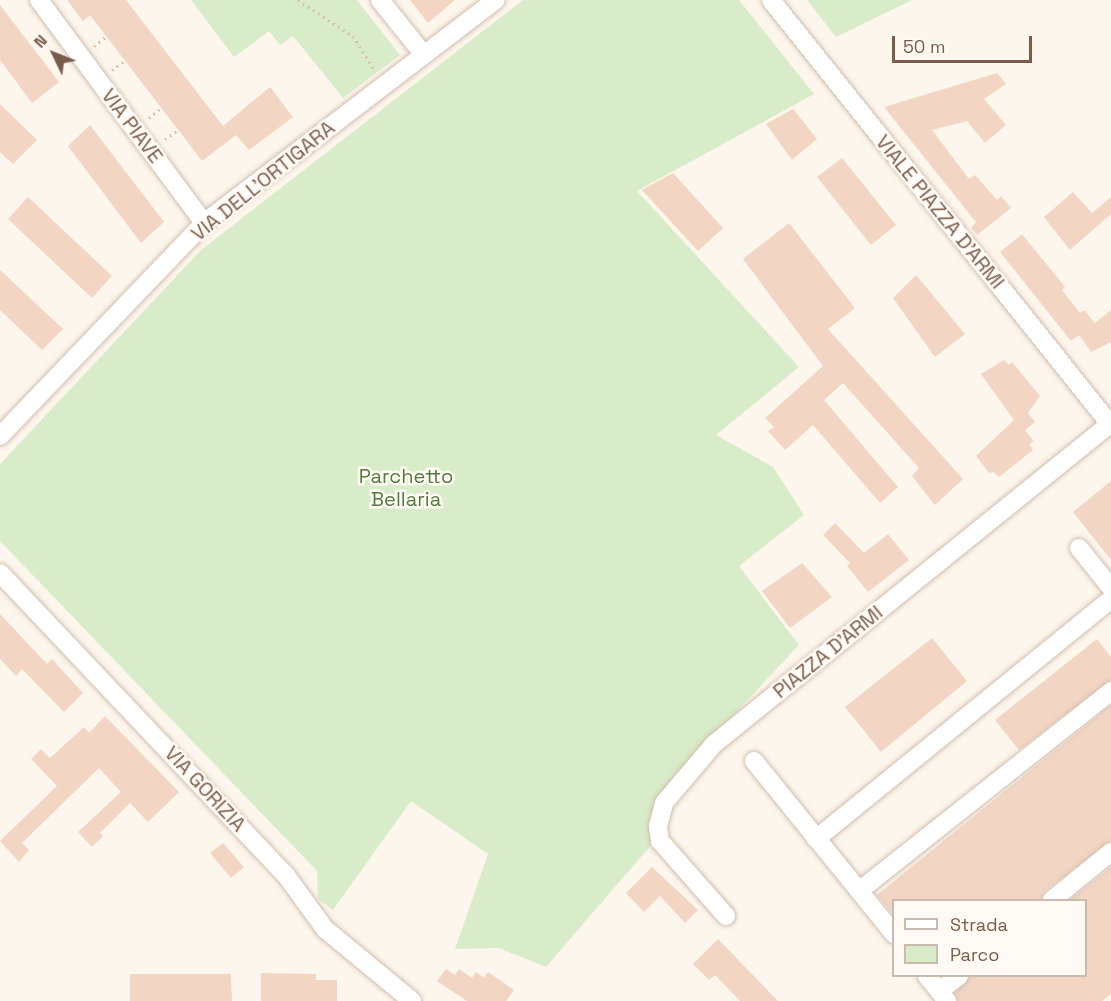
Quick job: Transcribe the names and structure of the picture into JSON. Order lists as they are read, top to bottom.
{
  "streets": {
    "street": [
      "VIA PIAVE",
      "VIA DELL'ORTIGARA",
      "VIALE PIAZZA D'ARMI",
      "PIAZZA D'ARMI",
      "VIA GORIZIA"
    ]
  },
  "crossings": [
    ["VIA PIAVE", "VIA DELL'ORTIGARA"],
    ["VIALE PIAZZA D'ARMI", "PIAZZA D'ARMI"]
  ],
  "parks": ["Parchetto Bellaria"],
  "legend": ["Strada", "Parco"],
  "scale_bar": "50 m",
  "north": "top left"
}
